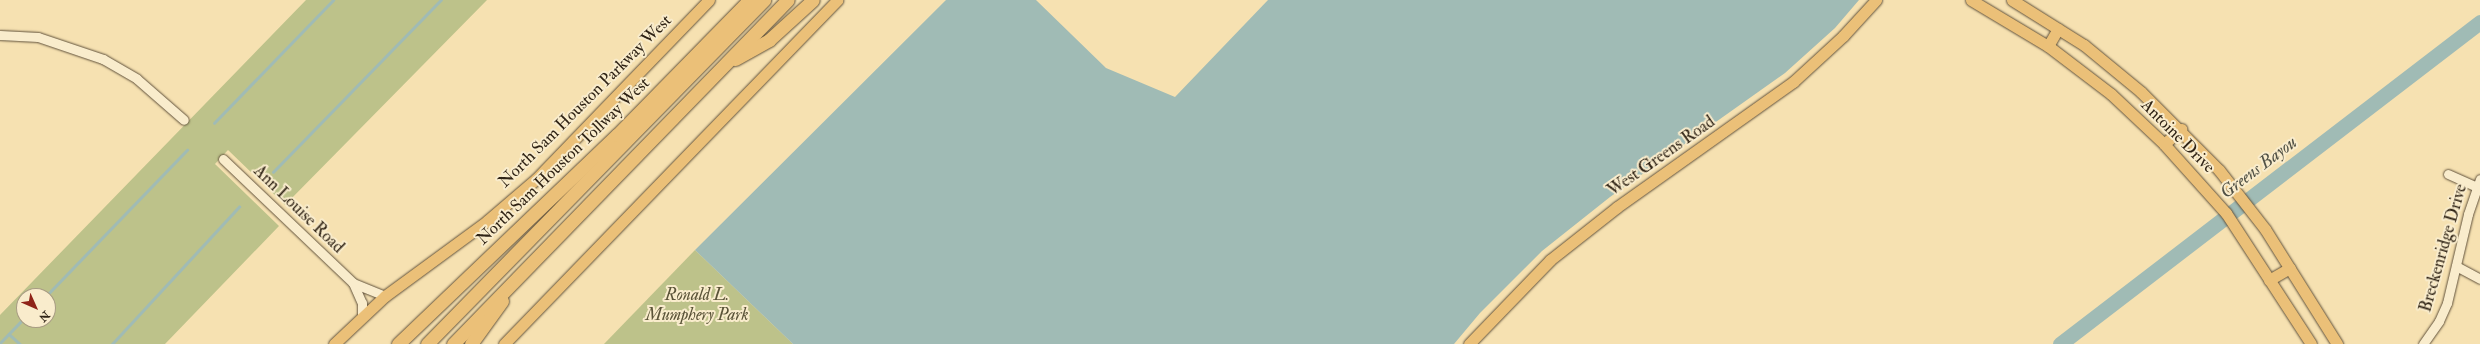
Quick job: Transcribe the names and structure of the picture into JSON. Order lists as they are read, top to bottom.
{
  "streets": {
    "highway": ["North Sam Houston Tollway West"],
    "main road": ["North Sam Houston Parkway West", "Antoine Drive", "West Greens Road"],
    "street": ["Ann Louise Road", "Breckenridge Drive"]
  },
  "crossings": [
    ["North Sam Houston Parkway West", "Ann Louise Road"]
  ],
  "water": ["Greens Bayou"],
  "parks": ["Ronald L. Mumphery Park"],
  "north": "bottom right"
}
